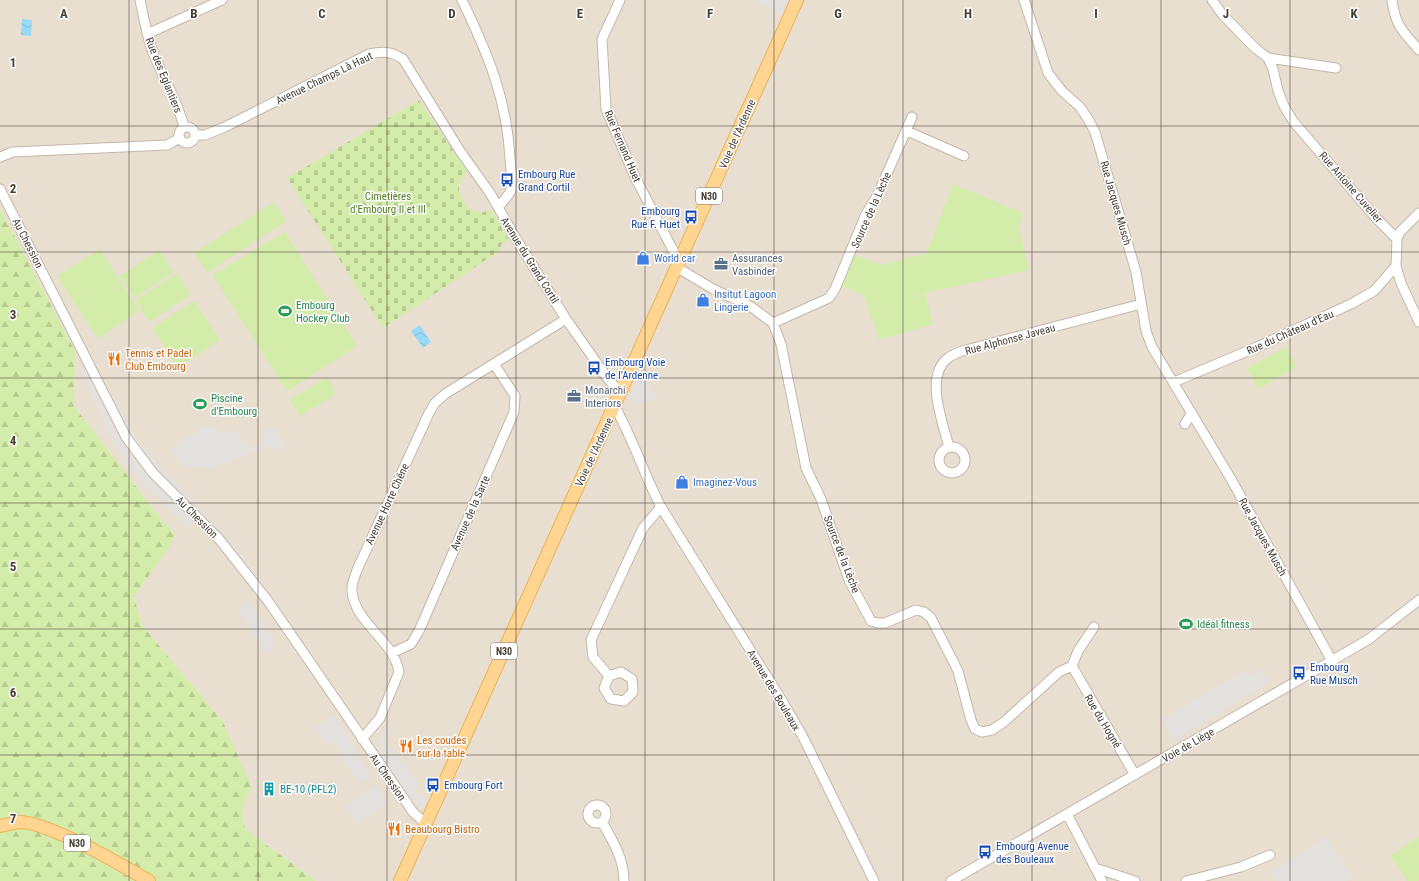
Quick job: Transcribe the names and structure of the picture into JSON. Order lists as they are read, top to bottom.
{
  "streets": {
    "main road": ["Voie de l'Ardenne", "N30"],
    "street": [
      "Rue des Eglantiers",
      "Avenue Champs Là Haut",
      "Rue Fernand Huet",
      "Rue Antoine Cuvelier",
      "Rue Jacques Musch",
      "Source de la Lèche",
      "Au Chession",
      "Avenue du Grand Cortil",
      "Rue du Château d'Eau",
      "Rue Alphonse Javeau",
      "Avenue Horte Chêne",
      "Avenue de la Sarte",
      "Avenue des Bouleaux",
      "Rue du Hogné",
      "Voie de Liège"
    ]
  },
  "crossings": [
    ["Rue des Eglantiers", "Avenue Champs Là Haut"],
    ["Avenue Champs Là Haut", "Avenue du Grand Cortil"],
    ["Voie de l'Ardenne", "Rue Fernand Huet"],
    ["Voie de l'Ardenne", "Au Chession"],
    ["Voie de l'Ardenne", "Avenue du Grand Cortil"],
    ["Voie de l'Ardenne", "Avenue des Bouleaux"],
    ["Rue Jacques Musch", "Rue du Château d'Eau"],
    ["Rue Jacques Musch", "Rue Alphonse Javeau"],
    ["Rue Jacques Musch", "Voie de Liège"],
    ["Source de la Lèche", "Rue du Hogné"],
    ["Au Chession", "Avenue Horte Chêne"],
    ["Avenue du Grand Cortil", "Avenue Horte Chêne"],
    ["Avenue Horte Chêne", "Avenue de la Sarte"],
    ["Rue du Hogné", "Voie de Liège"]
  ],
  "parks": ["Cimetières d'Embourg II et III"],
  "places": {
    "bus stop": [
      "Embourg Rue Grand Cortil",
      "Embourg Rue F. Huet",
      "Embourg Voie de l’Ardenne",
      "Embourg Rue Musch",
      "Embourg Fort",
      "Embourg Avenue des Bouleaux"
    ],
    "shop": ["World car", "Insitut Lagoon Lingerie", "Imaginez-Vous"],
    "office": ["Assurances Vasbinder", "Monarchi Interiors"],
    "sports": ["Embourg Hockey Club", "Piscine d’Embourg", "Idéal fitness"],
    "restaurant": ["Tennis et Padel Club Embourg", "Les coudes sur la table", "Beaubourg Bistro"],
    "building": ["BE-10 (PFL2)"]
  },
  "grid": {
    "columns": [
      "A",
      "B",
      "C",
      "D",
      "E",
      "F",
      "G",
      "H",
      "I",
      "J",
      "K"
    ],
    "rows": [
      "1",
      "2",
      "3",
      "4",
      "5",
      "6",
      "7"
    ]
  }
}
